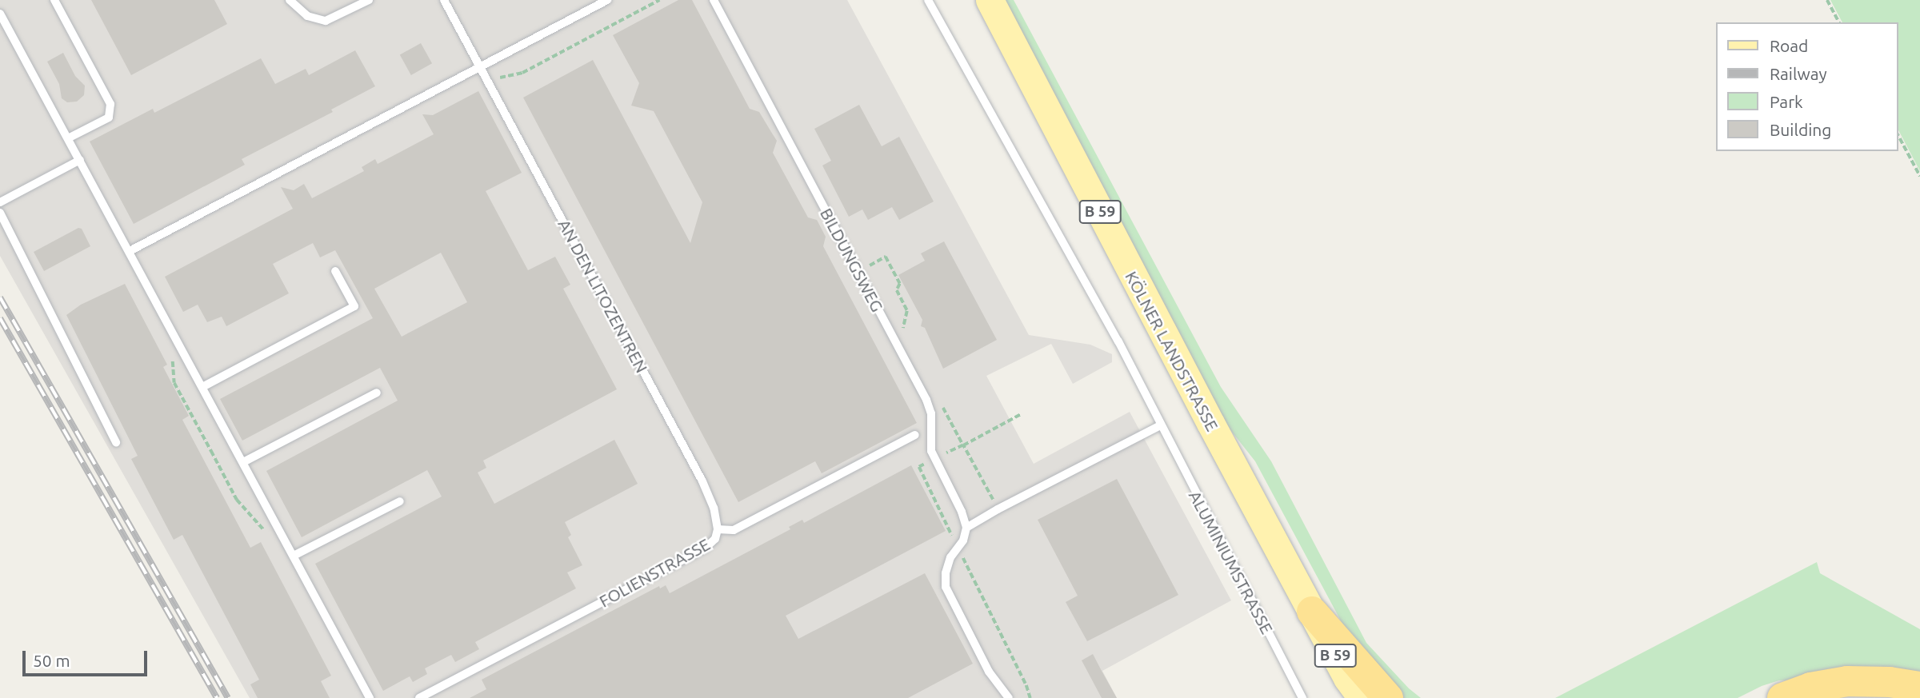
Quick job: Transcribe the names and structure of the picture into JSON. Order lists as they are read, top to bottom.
{
  "streets": {
    "main road": ["B 59", "KÖLNER LANDSTRASSE"],
    "lane": [
      "BILDUNGSWEG",
      "AN DEN LITOZENTREN",
      "ALUMINIUMSTRASSE",
      "FOLIENSTRASSE"
    ]
  },
  "crossings": [
    ["AN DEN LITOZENTREN", "FOLIENSTRASSE"]
  ],
  "legend": [
    "Road",
    "Railway",
    "Park",
    "Building"
  ],
  "scale_bar": "50 m"
}
